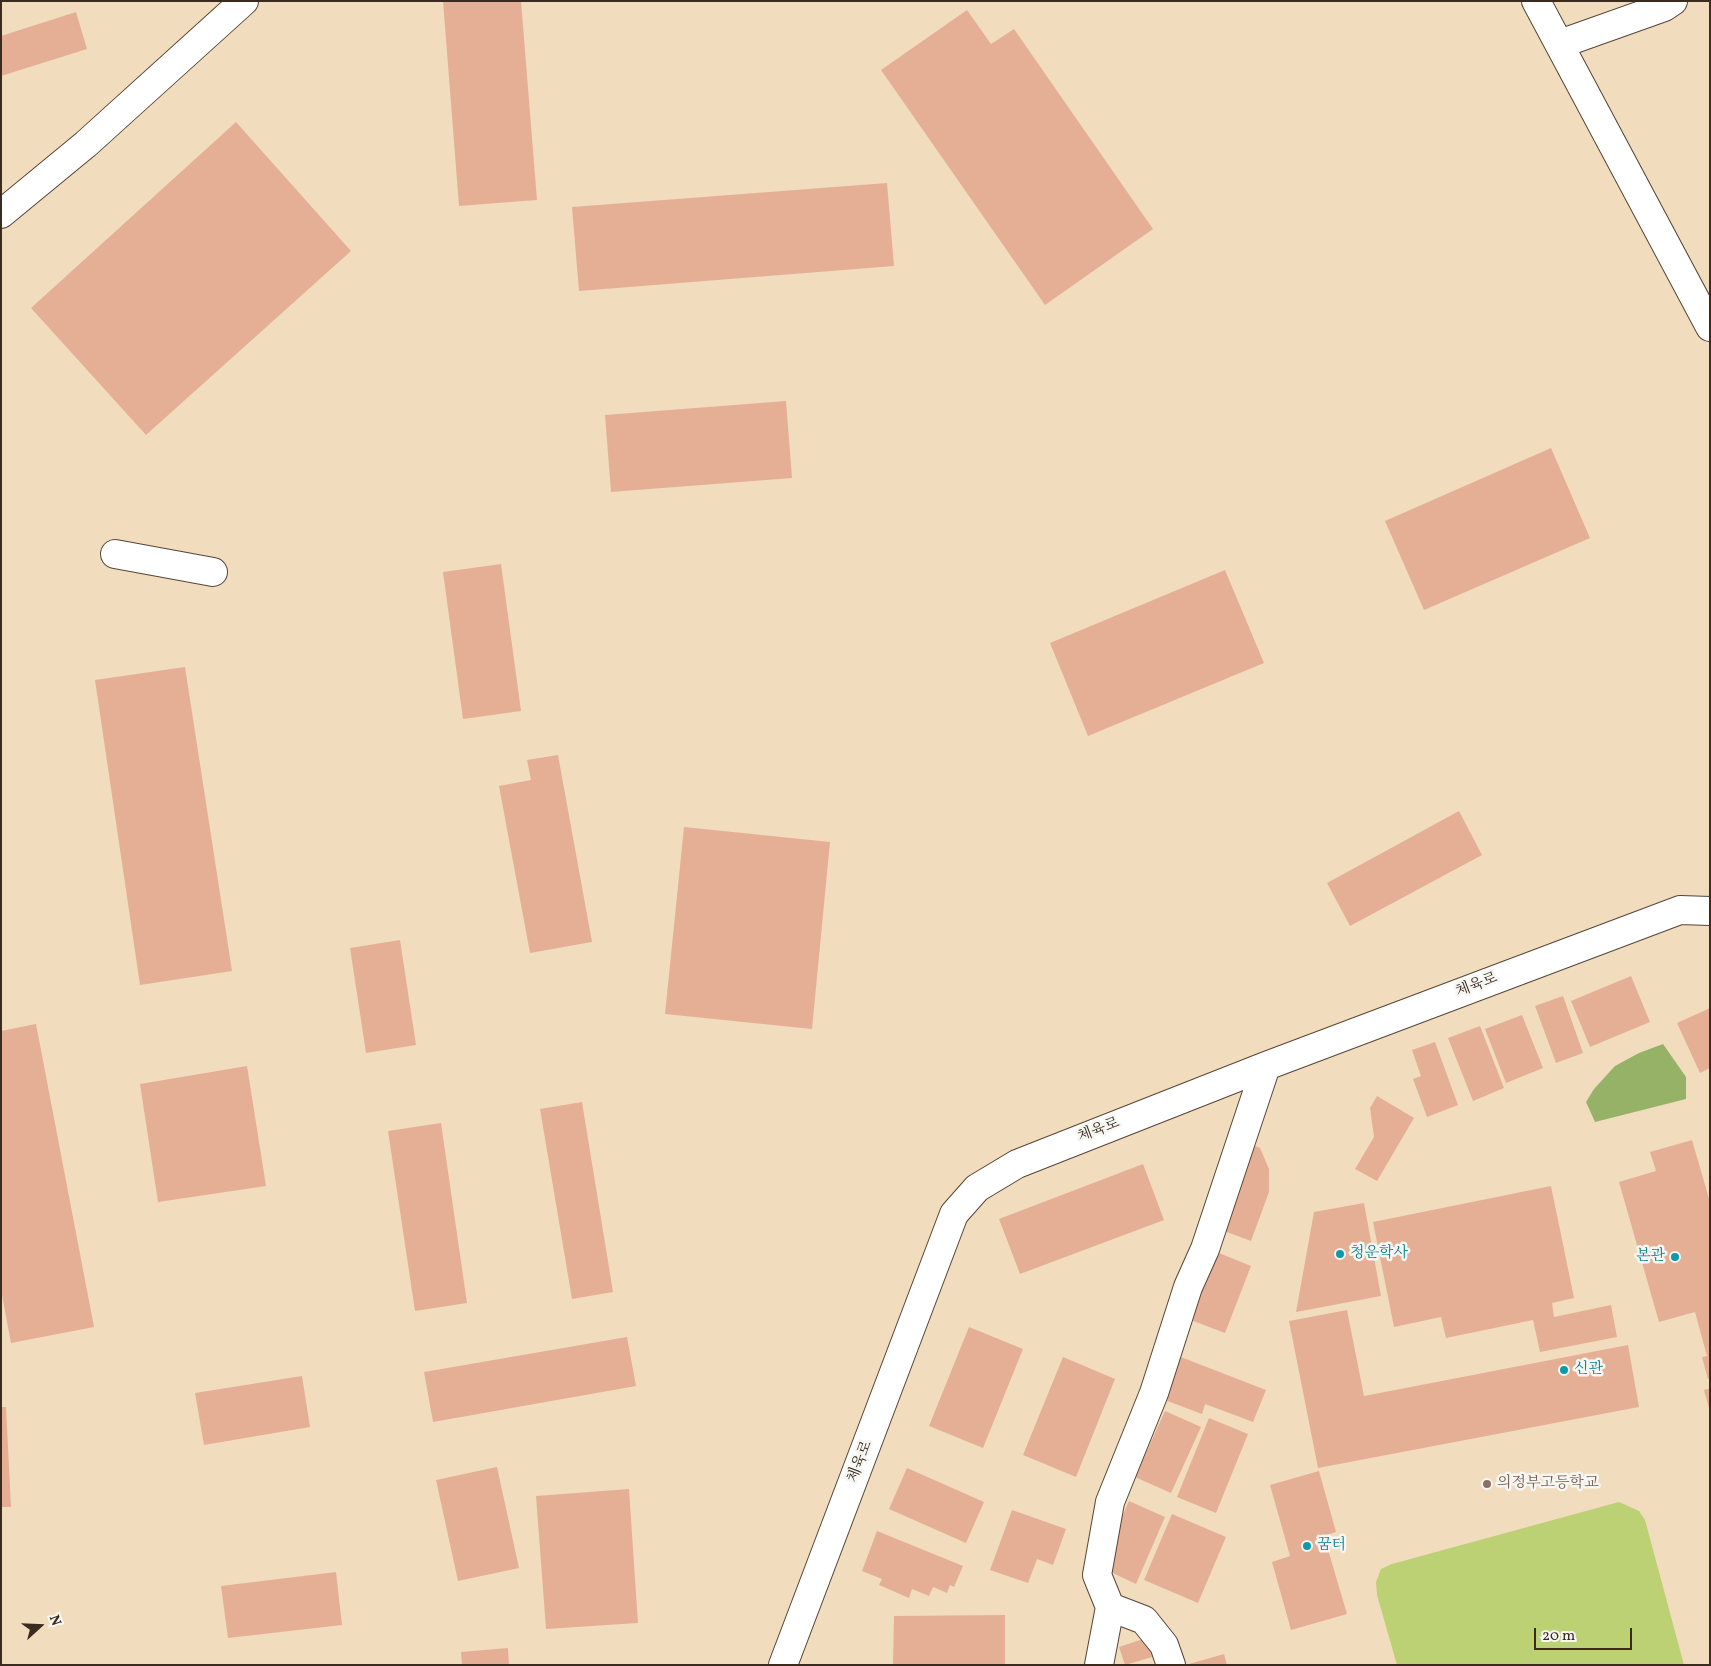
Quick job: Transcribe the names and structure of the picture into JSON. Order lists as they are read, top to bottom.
{
  "streets": {
    "street": ["체육로"]
  },
  "places": [
    "청운학사",
    "본관",
    "신관",
    "의정부고등학교",
    "꿈터"
  ],
  "scale_bar": "20 m",
  "north": "right"
}
